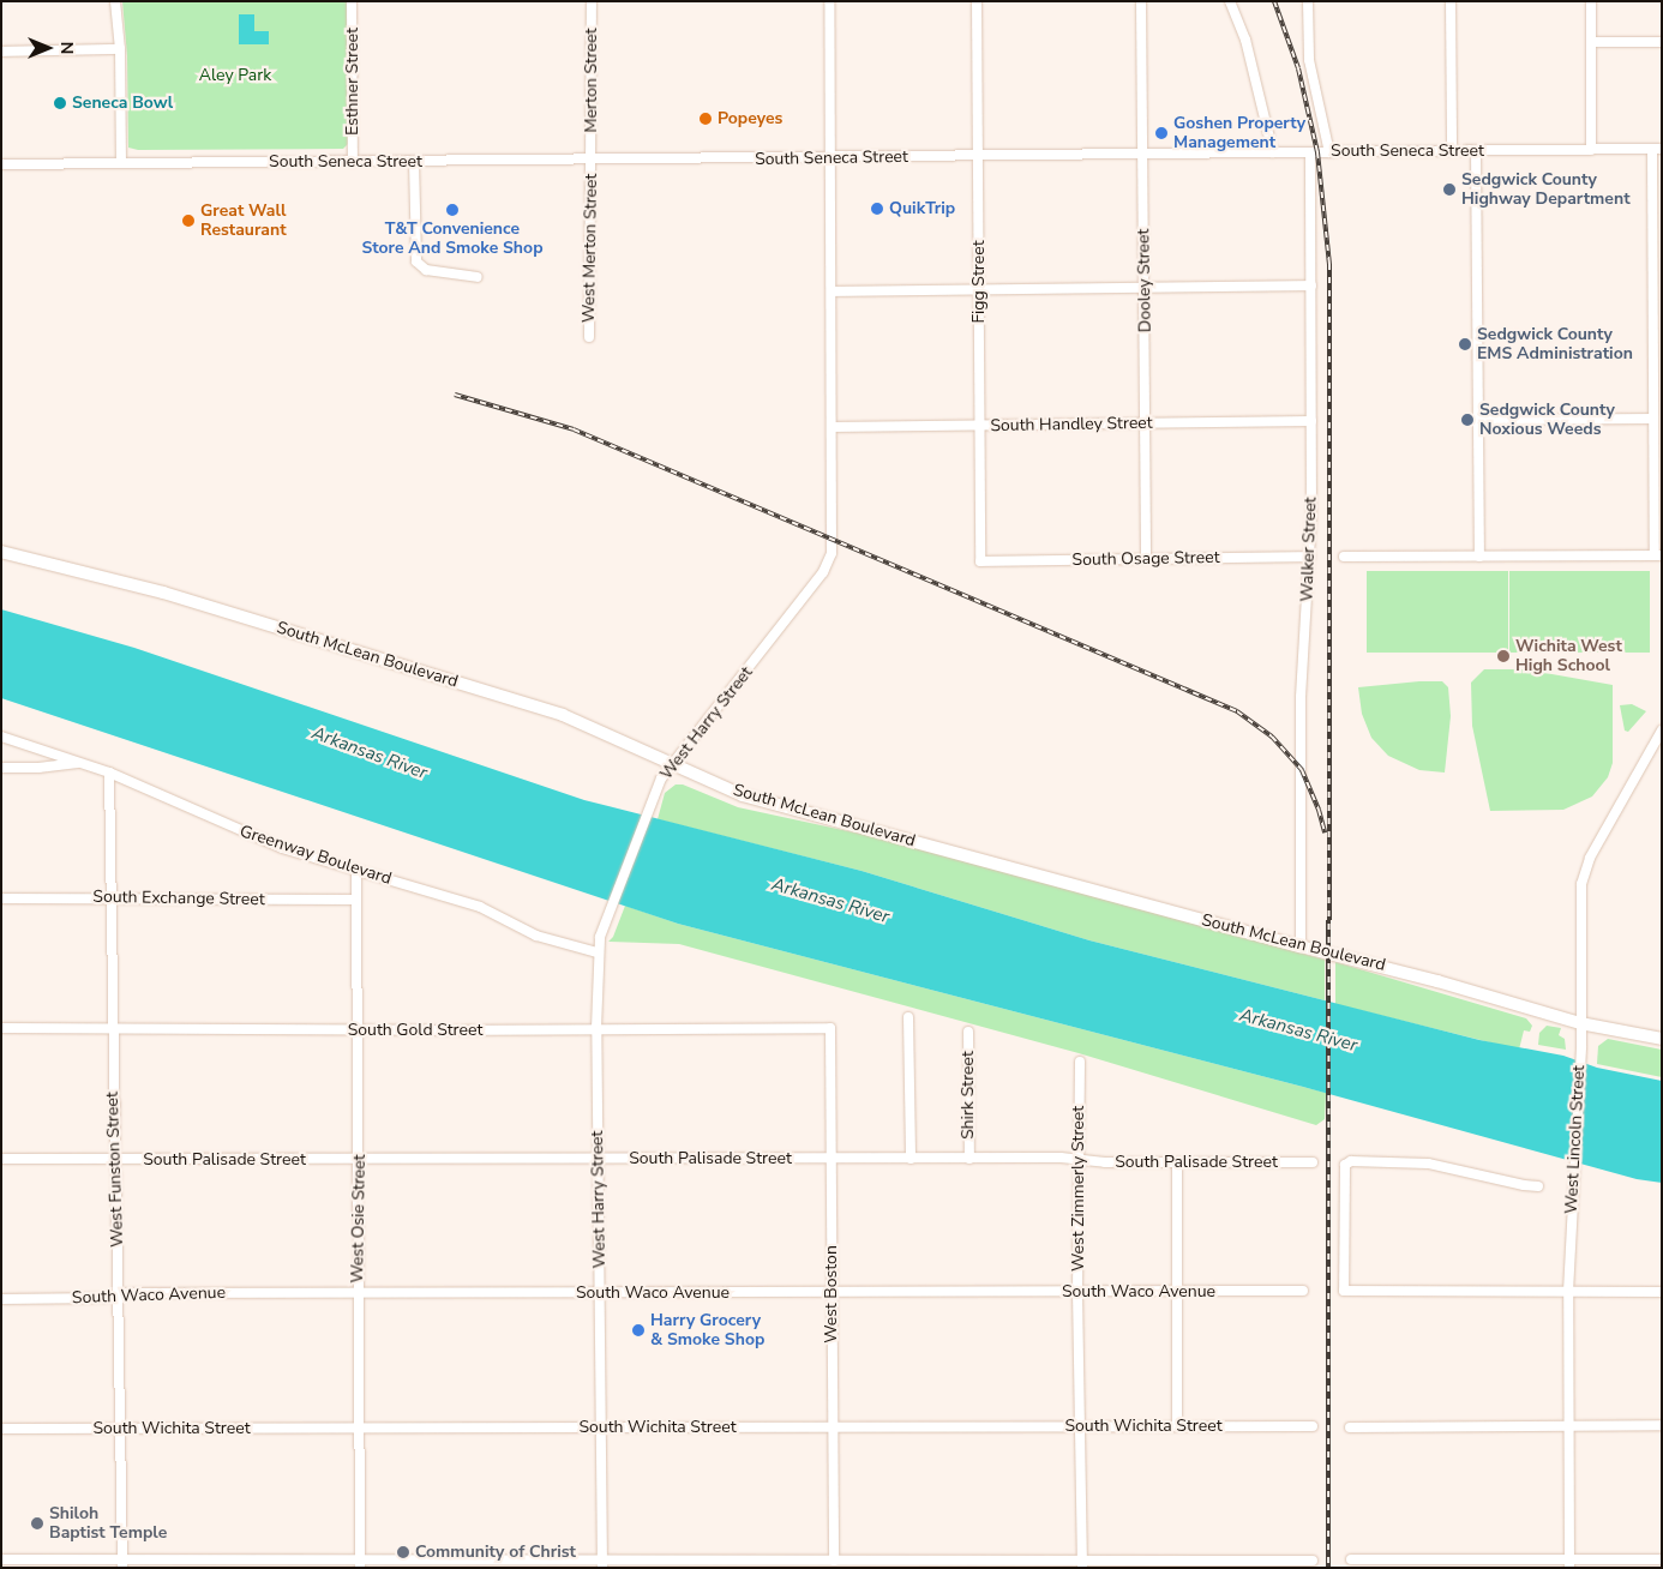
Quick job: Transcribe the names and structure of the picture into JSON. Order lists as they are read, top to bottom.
{
  "streets": {
    "main road": ["South McLean Boulevard"],
    "street": [
      "Merton Street",
      "Esthner Street",
      "South Seneca Street",
      "West Merton Street",
      "Dooley Street",
      "Figg Street",
      "South Handley Street",
      "Walker Street",
      "South Osage Street",
      "West Harry Street",
      "Greenway Boulevard",
      "South Exchange Street",
      "South Gold Street",
      "Shirk Street",
      "West Lincoln Street",
      "South Palisade Street",
      "West Funston Street",
      "West Zimmerly Street",
      "West Osie Street",
      "South Waco Avenue",
      "West Boston",
      "South Wichita Street"
    ]
  },
  "crossings": [
    ["Merton Street", "South Seneca Street"],
    ["Merton Street", "West Merton Street"],
    ["Esthner Street", "South Seneca Street"],
    ["South Seneca Street", "West Merton Street"],
    ["South Seneca Street", "Dooley Street"],
    ["South Seneca Street", "Figg Street"],
    ["South Seneca Street", "Walker Street"],
    ["South Seneca Street", "West Harry Street"],
    ["Dooley Street", "South Handley Street"],
    ["Dooley Street", "South Osage Street"],
    ["Figg Street", "South Handley Street"],
    ["Figg Street", "South Osage Street"],
    ["South Handley Street", "Walker Street"],
    ["South Handley Street", "West Harry Street"],
    ["Walker Street", "South Osage Street"],
    ["Walker Street", "South McLean Boulevard"],
    ["South McLean Boulevard", "West Harry Street"],
    ["South McLean Boulevard", "West Lincoln Street"],
    ["West Harry Street", "Greenway Boulevard"],
    ["West Harry Street", "South Gold Street"],
    ["West Harry Street", "South Palisade Street"],
    ["West Harry Street", "South Waco Avenue"],
    ["West Harry Street", "South Wichita Street"],
    ["Greenway Boulevard", "West Funston Street"],
    ["Greenway Boulevard", "West Osie Street"],
    ["South Exchange Street", "West Funston Street"],
    ["South Exchange Street", "West Osie Street"],
    ["South Gold Street", "West Funston Street"],
    ["South Gold Street", "West Osie Street"],
    ["South Gold Street", "West Boston"],
    ["Shirk Street", "South Palisade Street"],
    ["South Palisade Street", "West Funston Street"],
    ["South Palisade Street", "West Zimmerly Street"],
    ["South Palisade Street", "West Osie Street"],
    ["South Palisade Street", "West Boston"],
    ["West Funston Street", "South Waco Avenue"],
    ["West Funston Street", "South Wichita Street"],
    ["West Zimmerly Street", "South Waco Avenue"],
    ["West Zimmerly Street", "South Wichita Street"],
    ["West Osie Street", "South Waco Avenue"],
    ["West Osie Street", "South Wichita Street"],
    ["South Waco Avenue", "West Boston"],
    ["West Boston", "South Wichita Street"]
  ],
  "water": ["Arkansas River"],
  "parks": ["Aley Park"],
  "places": [
    "Seneca Bowl",
    "Popeyes",
    "Goshen Property Management",
    "Sedgwick County Highway Department",
    "QuikTrip",
    "T&T Convenience Store And Smoke Shop",
    "Great Wall Restaurant",
    "Sedgwick County EMS Administration",
    "Sedgwick County Noxious Weeds",
    "Wichita West High School",
    "Harry Grocery & Smoke Shop",
    "Shiloh Baptist Temple",
    "Community of Christ"
  ],
  "north": "right"
}
